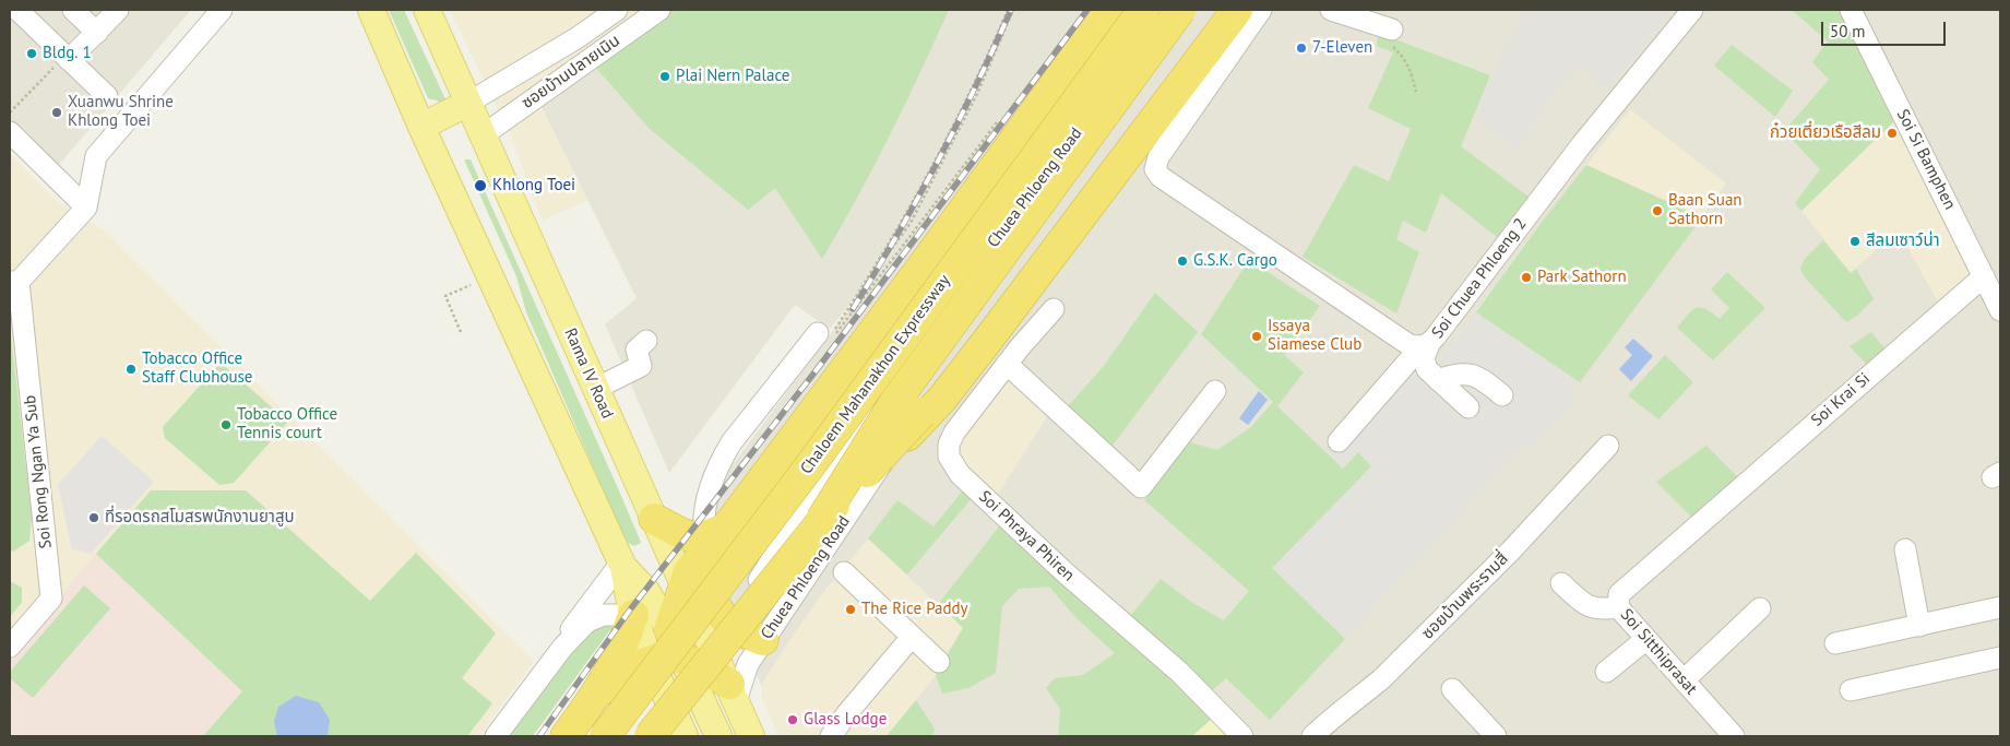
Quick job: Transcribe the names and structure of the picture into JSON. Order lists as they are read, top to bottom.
{
  "streets": {
    "highway": ["Chaloem Mahanakhon Expressway"],
    "main road": ["Rama IV Road"],
    "street": [
      "ซอยบ้านปลายเนิน",
      "Soi Si Bamphen",
      "Chuea Phloeng Road",
      "Soi Chuea Phloeng 2",
      "Soi Krai Si",
      "Soi Rong Ngan Ya Sub",
      "Soi Phraya Phiren",
      "ซอยบ้านพระรามสี่",
      "Soi Sitthiprasat"
    ]
  },
  "crossings": [
    ["ซอยบ้านปลายเนิน", "Rama IV Road"],
    ["Soi Si Bamphen", "Soi Krai Si"],
    ["Chuea Phloeng Road", "Rama IV Road"],
    ["Soi Krai Si", "Soi Sitthiprasat"]
  ],
  "places": [
    "7-Eleven",
    "Bldg. 1",
    "Plai Nern Palace",
    "Xuanwu Shrine Khlong Toei",
    "ก๋วยเตี๋ยวเรือสีลม",
    "Khlong Toei",
    "Baan Suan Sathorn",
    "สีลมเซาว์น่า",
    "G.S.K. Cargo",
    "Park Sathorn",
    "Issaya Siamese Club",
    "Tobacco Office Staff Clubhouse",
    "Tobacco Office Tennis court",
    "ที่รอดรถสโมสรพนักงานยาสูบ",
    "The Rice Paddy",
    "Glass Lodge"
  ],
  "scale_bar": "50 m"
}
